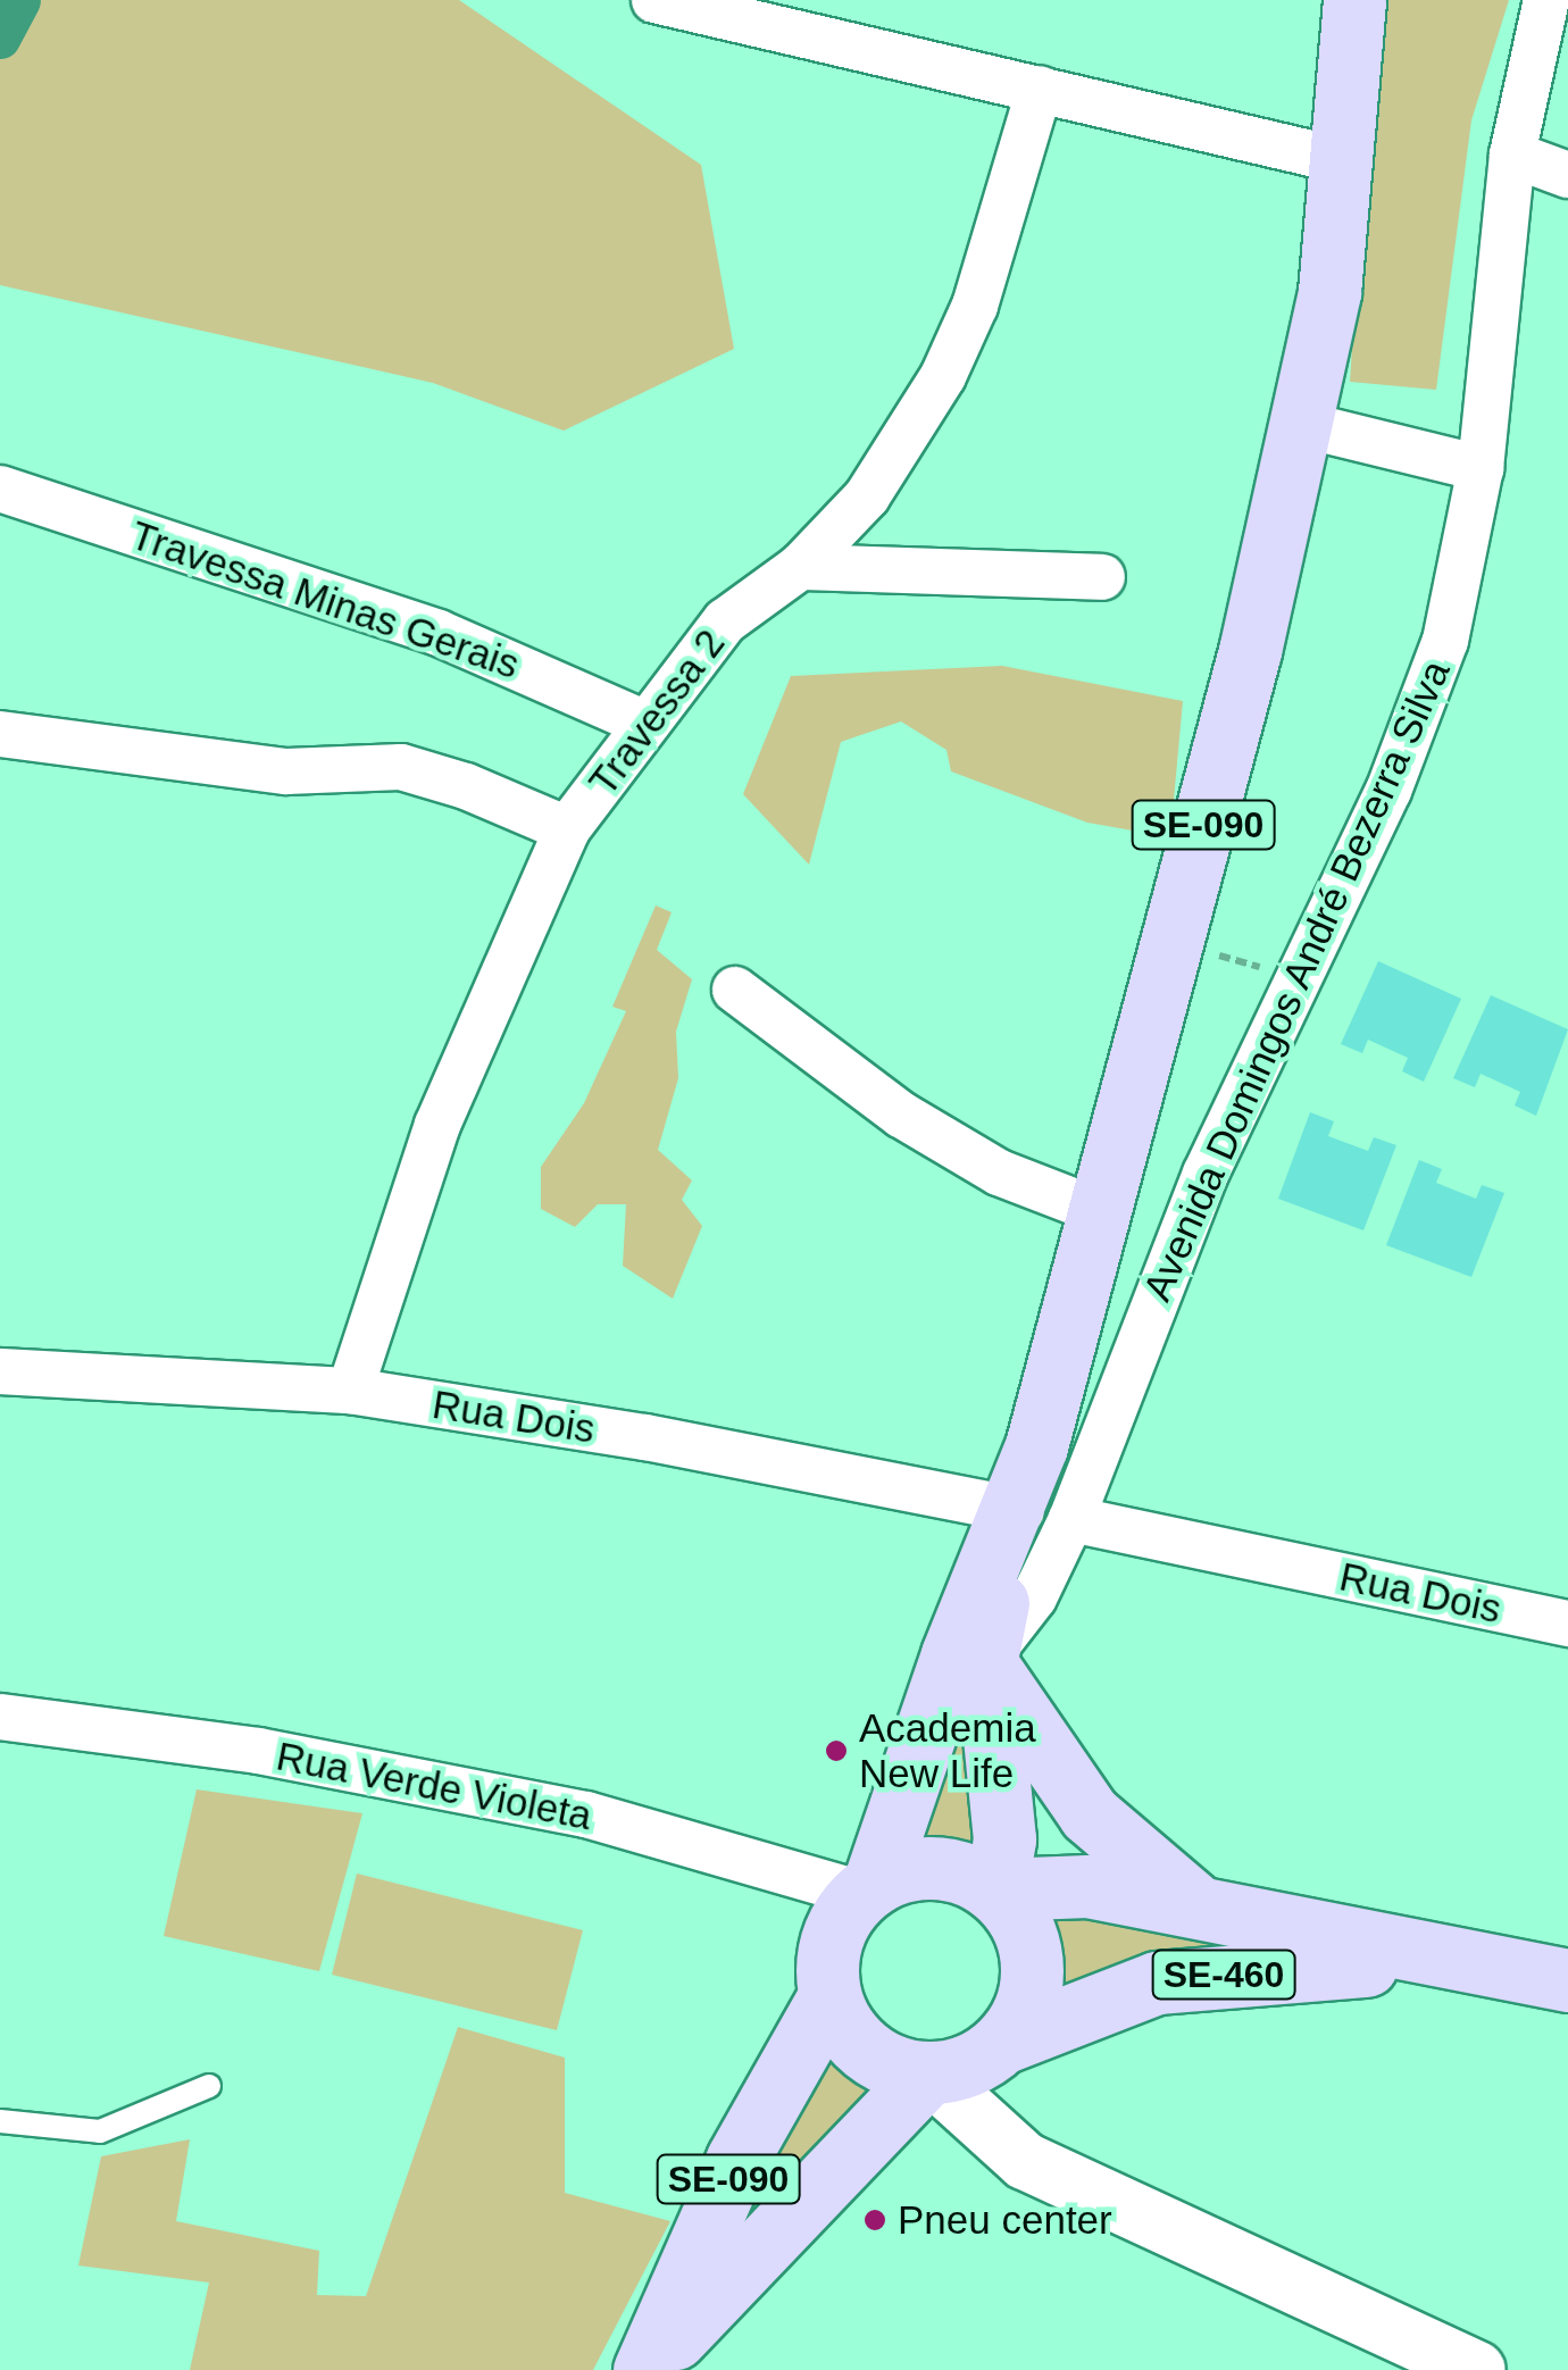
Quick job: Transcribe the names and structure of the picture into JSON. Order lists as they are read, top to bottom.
{
  "streets": {
    "main road": ["SE-090", "SE-460"],
    "street": [
      "Travessa Minas Gerais",
      "Travessa 2",
      "Avenida Domingos André Bezerra Silva",
      "Rua Dois",
      "Rua Verde Violeta"
    ]
  },
  "crossings": [
    ["Travessa Minas Gerais", "Travessa 2"],
    ["Travessa 2", "Rua Dois"],
    ["SE-090", "Avenida Domingos André Bezerra Silva"],
    ["SE-090", "Rua Dois"],
    ["SE-090", "Rua Verde Violeta"],
    ["SE-090", "SE-460"],
    ["Avenida Domingos André Bezerra Silva", "Rua Dois"],
    ["Rua Verde Violeta", "SE-460"]
  ],
  "places": ["Academia New Life", "Pneu center"]
}
